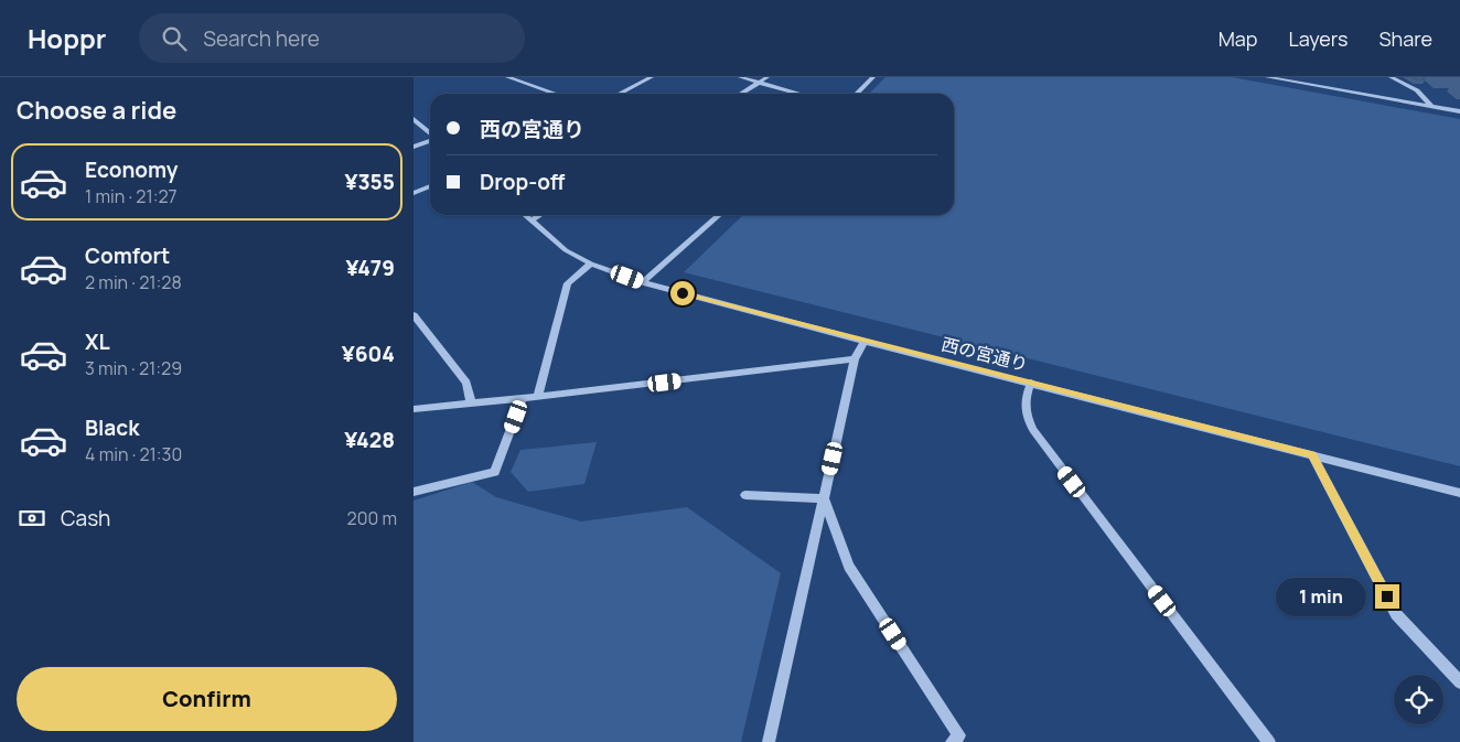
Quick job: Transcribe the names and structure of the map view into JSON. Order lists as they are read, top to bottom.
{
  "streets": {
    "street": ["西の宮通り"]
  },
  "page": {
    "header": "Hoppr",
    "search": "Search here",
    "nav": ["Map", "Layers", "Share"],
    "heading": "Choose a ride",
    "banner": ["西の宮通り", "Drop-off"],
    "list": [
      {
        "name": "Economy",
        "note": "1 min · 21:27",
        "value": "¥355"
      },
      {
        "name": "Comfort",
        "note": "2 min · 21:28",
        "value": "¥479"
      },
      {
        "name": "XL",
        "note": "3 min · 21:29",
        "value": "¥604"
      },
      {
        "name": "Black",
        "note": "4 min · 21:30",
        "value": "¥428"
      }
    ],
    "pay": ["Cash", "200 m"],
    "bubble": "1 min",
    "buttons": "Confirm"
  }
}
